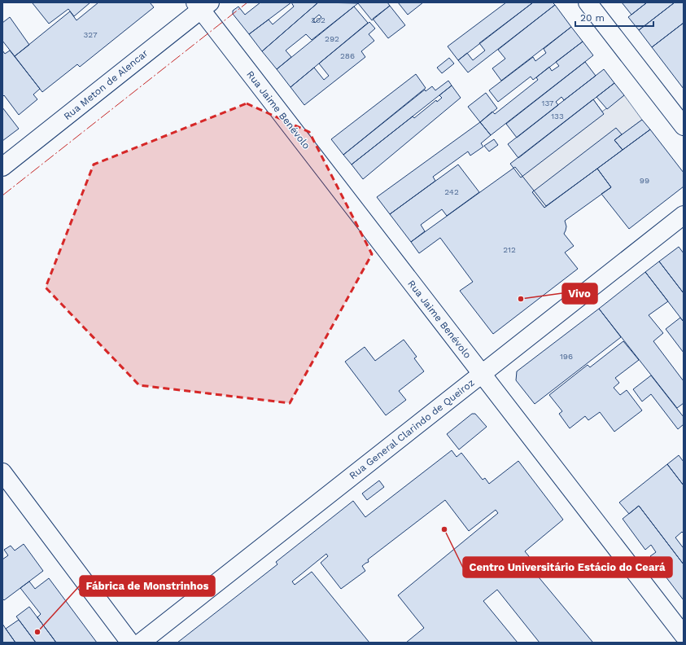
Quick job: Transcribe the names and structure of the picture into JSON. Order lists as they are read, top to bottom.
{
  "streets": {
    "street": ["Rua Meton de Alencar", "Rua Jaime Benévolo", "Rua General Clarindo de Queiroz"]
  },
  "crossings": [
    ["Rua Meton de Alencar", "Rua Jaime Benévolo"],
    ["Rua Jaime Benévolo", "Rua General Clarindo de Queiroz"]
  ],
  "places": ["Vivo", "Centro Universitário Estácio do Ceará", "Fábrica de Monstrinhos"],
  "house_numbers": [
    "302",
    "327",
    "292",
    "286",
    "137",
    "133",
    "99",
    "242",
    "212",
    "196"
  ],
  "scale_bar": "20 m"
}
